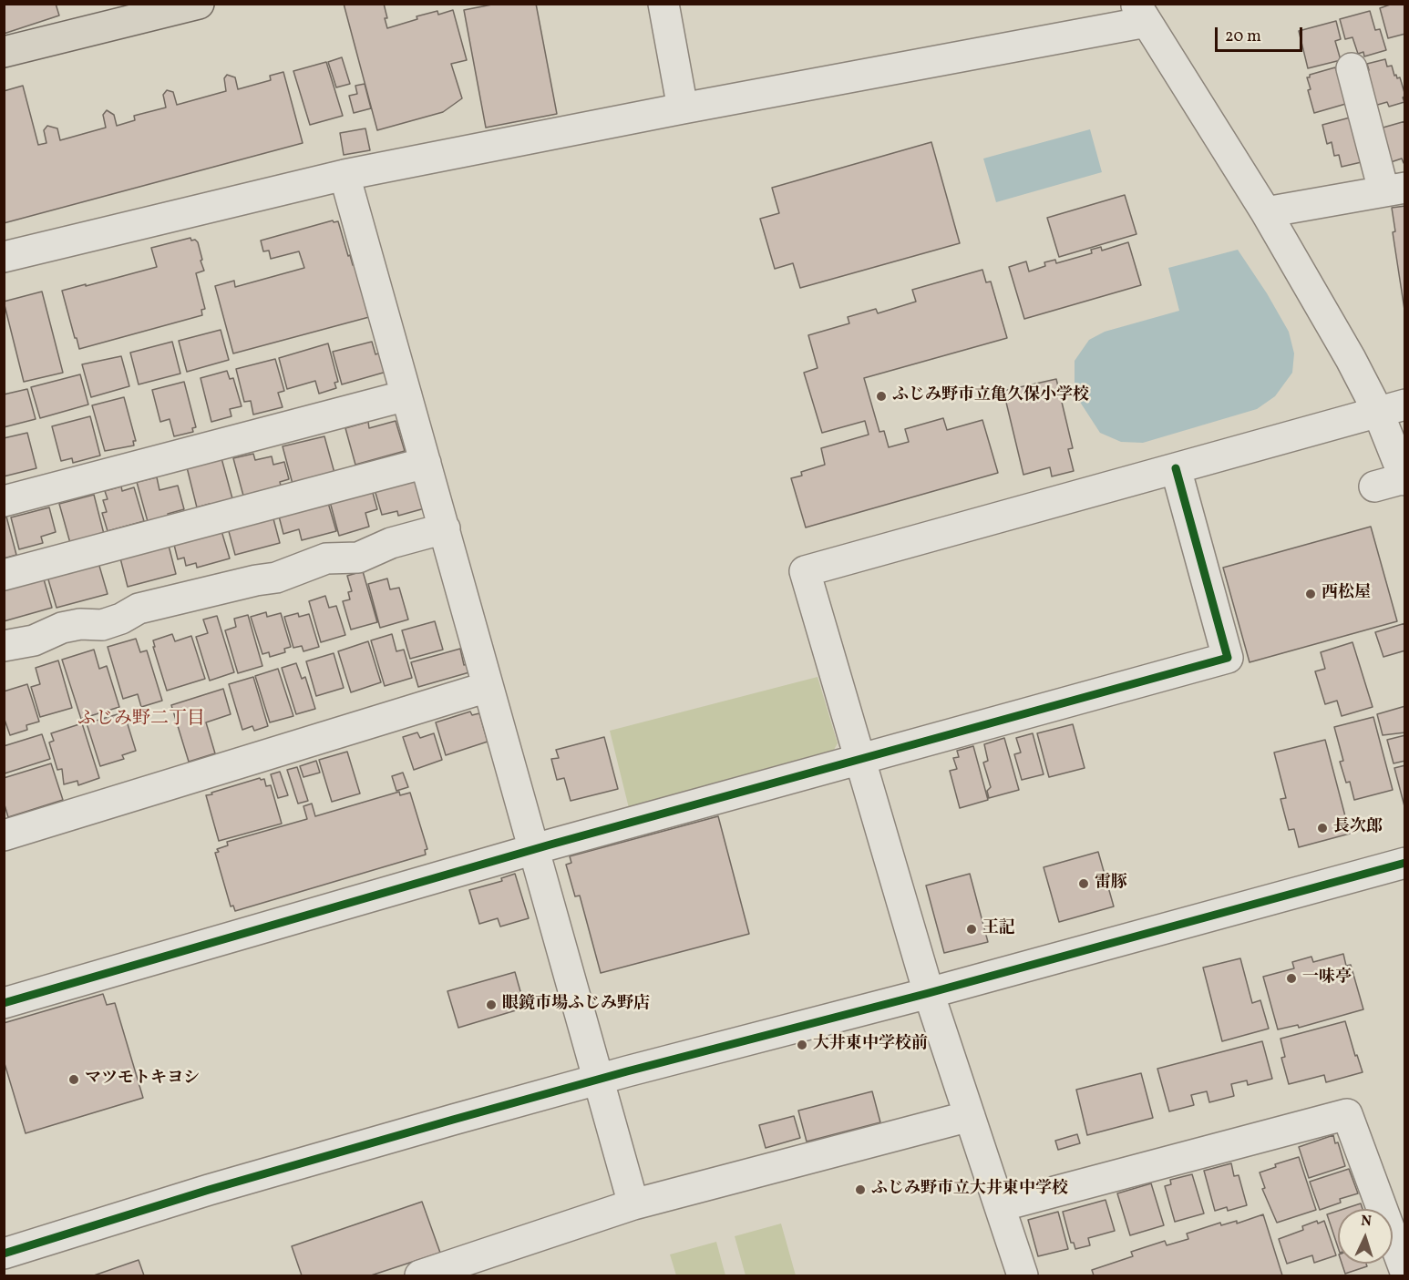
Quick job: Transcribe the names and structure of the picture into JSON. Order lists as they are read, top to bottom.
{
  "districts": ["ふじみ野二丁目"],
  "places": [
    "ふじみ野市立亀久保小学校",
    "西松屋",
    "長次郎",
    "雷豚",
    "王記",
    "一味亭",
    "眼鏡市場ふじみ野店",
    "大井東中学校前",
    "マツモトキヨシ",
    "ふじみ野市立大井東中学校"
  ],
  "scale_bar": "20 m",
  "north": "top"
}
